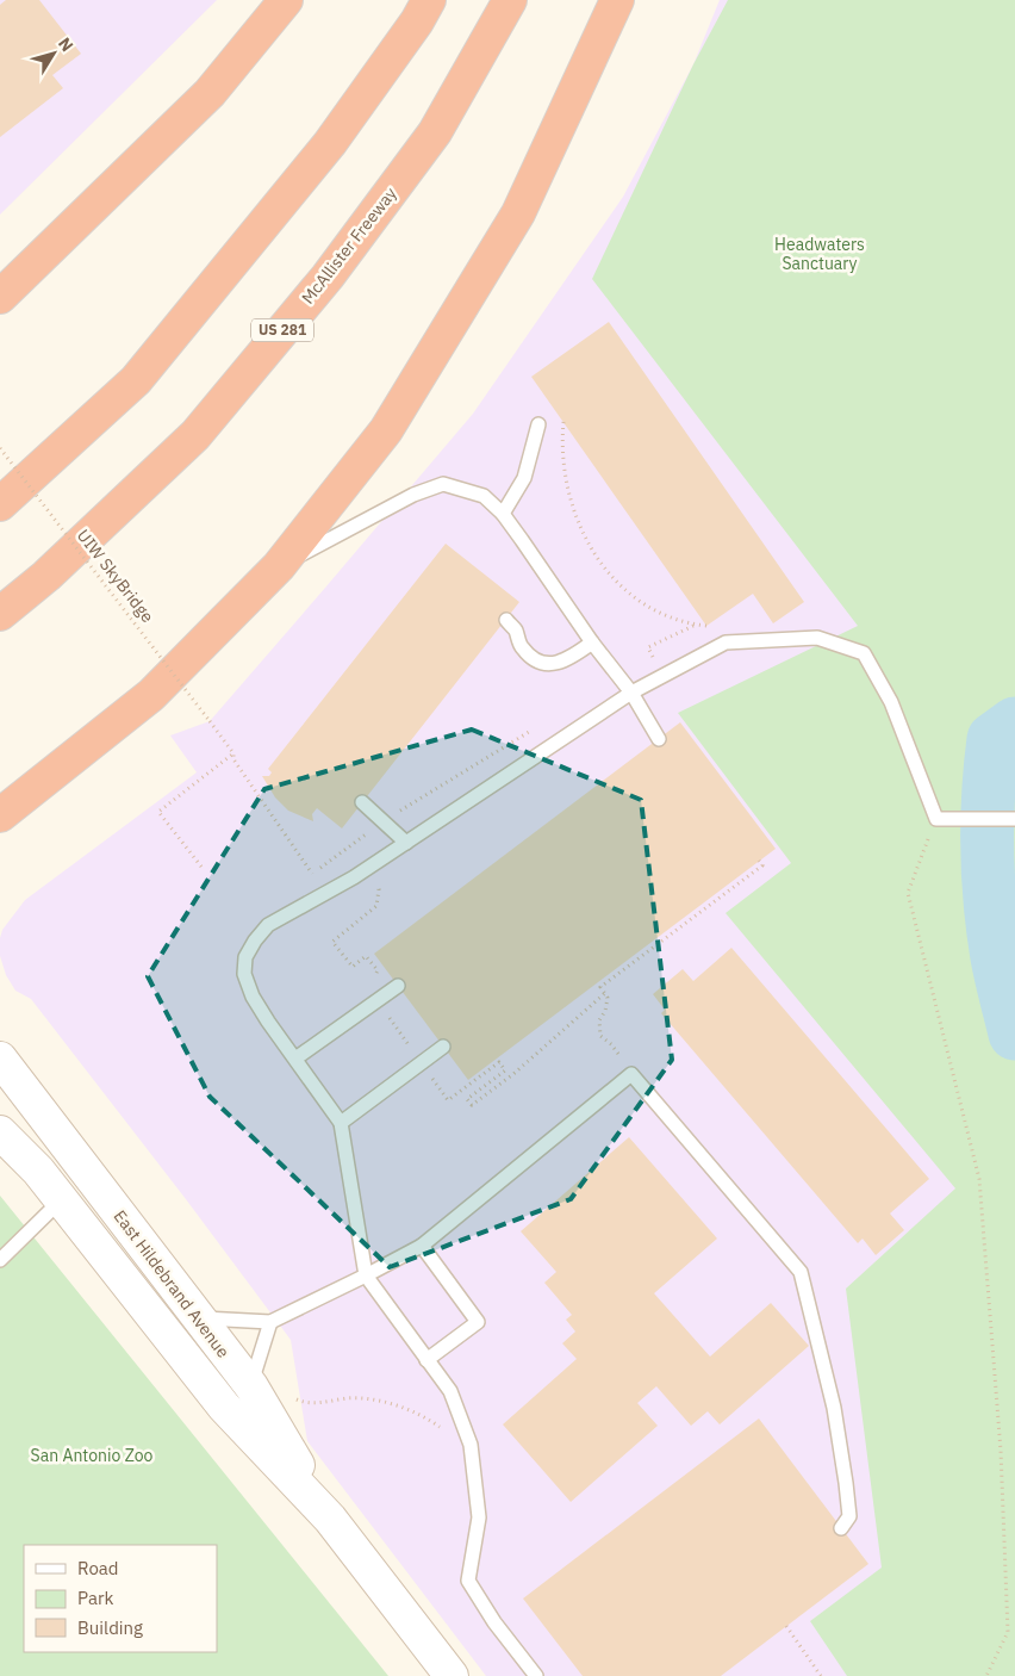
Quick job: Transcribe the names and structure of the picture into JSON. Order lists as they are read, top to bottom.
{
  "streets": {
    "highway": ["McAllister Freeway", "US 281"],
    "main road": ["East Hildebrand Avenue"],
    "path": ["UIW SkyBridge"]
  },
  "parks": ["Headwaters Sanctuary", "San Antonio Zoo"],
  "legend": ["Road", "Park", "Building"],
  "north": "top right"
}
